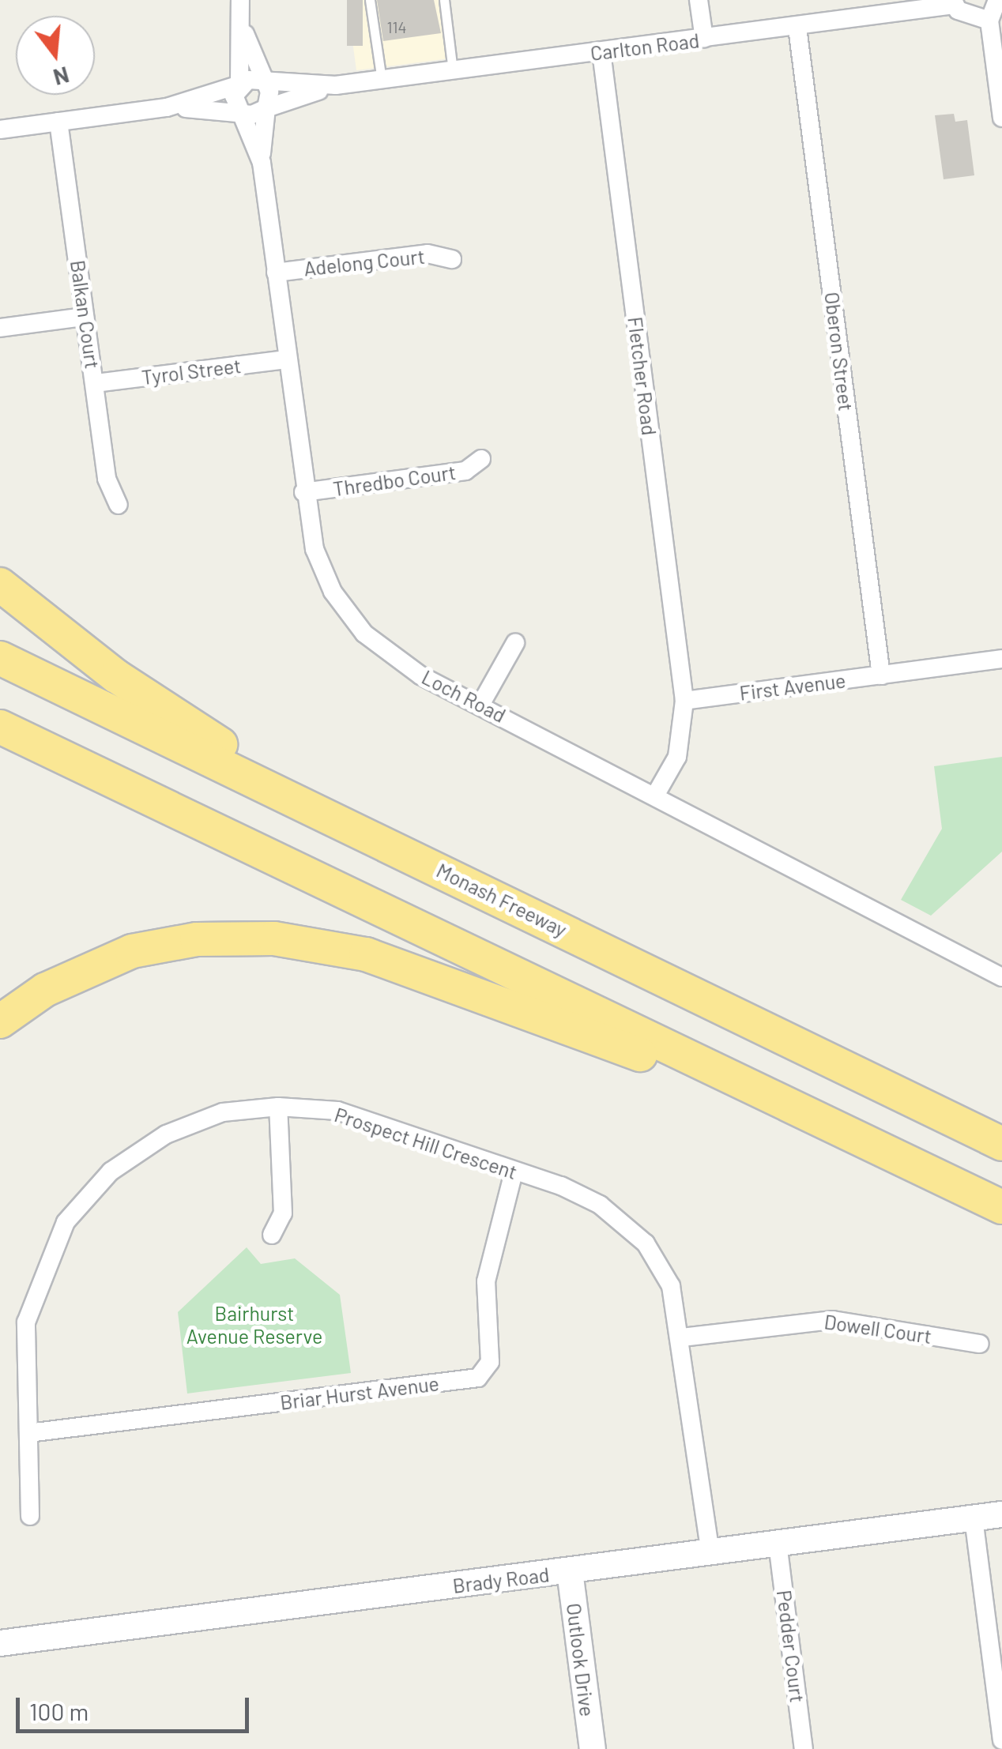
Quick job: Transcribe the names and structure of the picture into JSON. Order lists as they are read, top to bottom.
{
  "streets": {
    "highway": ["Monash Freeway"],
    "main road": ["Brady Road", "Outlook Drive"],
    "street": [
      "Carlton Road",
      "Adelong Court",
      "Balkan Court",
      "Oberon Street",
      "Tyrol Street",
      "Fletcher Road",
      "Thredbo Court",
      "First Avenue",
      "Loch Road",
      "Prospect Hill Crescent",
      "Dowell Court",
      "Briar Hurst Avenue",
      "Pedder Court"
    ]
  },
  "crossings": [
    ["Carlton Road", "Oberon Street"],
    ["Carlton Road", "Fletcher Road"],
    ["Carlton Road", "Loch Road"],
    ["Adelong Court", "Loch Road"],
    ["Balkan Court", "Tyrol Street"],
    ["Oberon Street", "First Avenue"],
    ["Tyrol Street", "Loch Road"],
    ["Fletcher Road", "First Avenue"],
    ["Thredbo Court", "Loch Road"],
    ["Prospect Hill Crescent", "Dowell Court"],
    ["Prospect Hill Crescent", "Briar Hurst Avenue"],
    ["Prospect Hill Crescent", "Brady Road"],
    ["Brady Road", "Pedder Court"],
    ["Brady Road", "Outlook Drive"]
  ],
  "parks": ["Bairhurst Avenue Reserve"],
  "house_numbers": ["114"],
  "scale_bar": "100 m",
  "north": "bottom"
}
